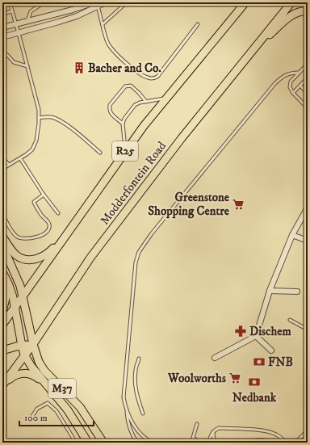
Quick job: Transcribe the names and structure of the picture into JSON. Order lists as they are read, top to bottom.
{
  "streets": {
    "main road": ["R25", "Modderfontein Road", "M37"]
  },
  "crossings": [
    ["Modderfontein Road", "M37"]
  ],
  "places": {
    "building": ["Bacher and Co."],
    "supermarket": ["Greenstone Shopping Centre", "Woolworths"],
    "pharmacy": ["Dischem"],
    "bank": ["FNB", "Nedbank"]
  },
  "scale_bar": "100 m"
}
